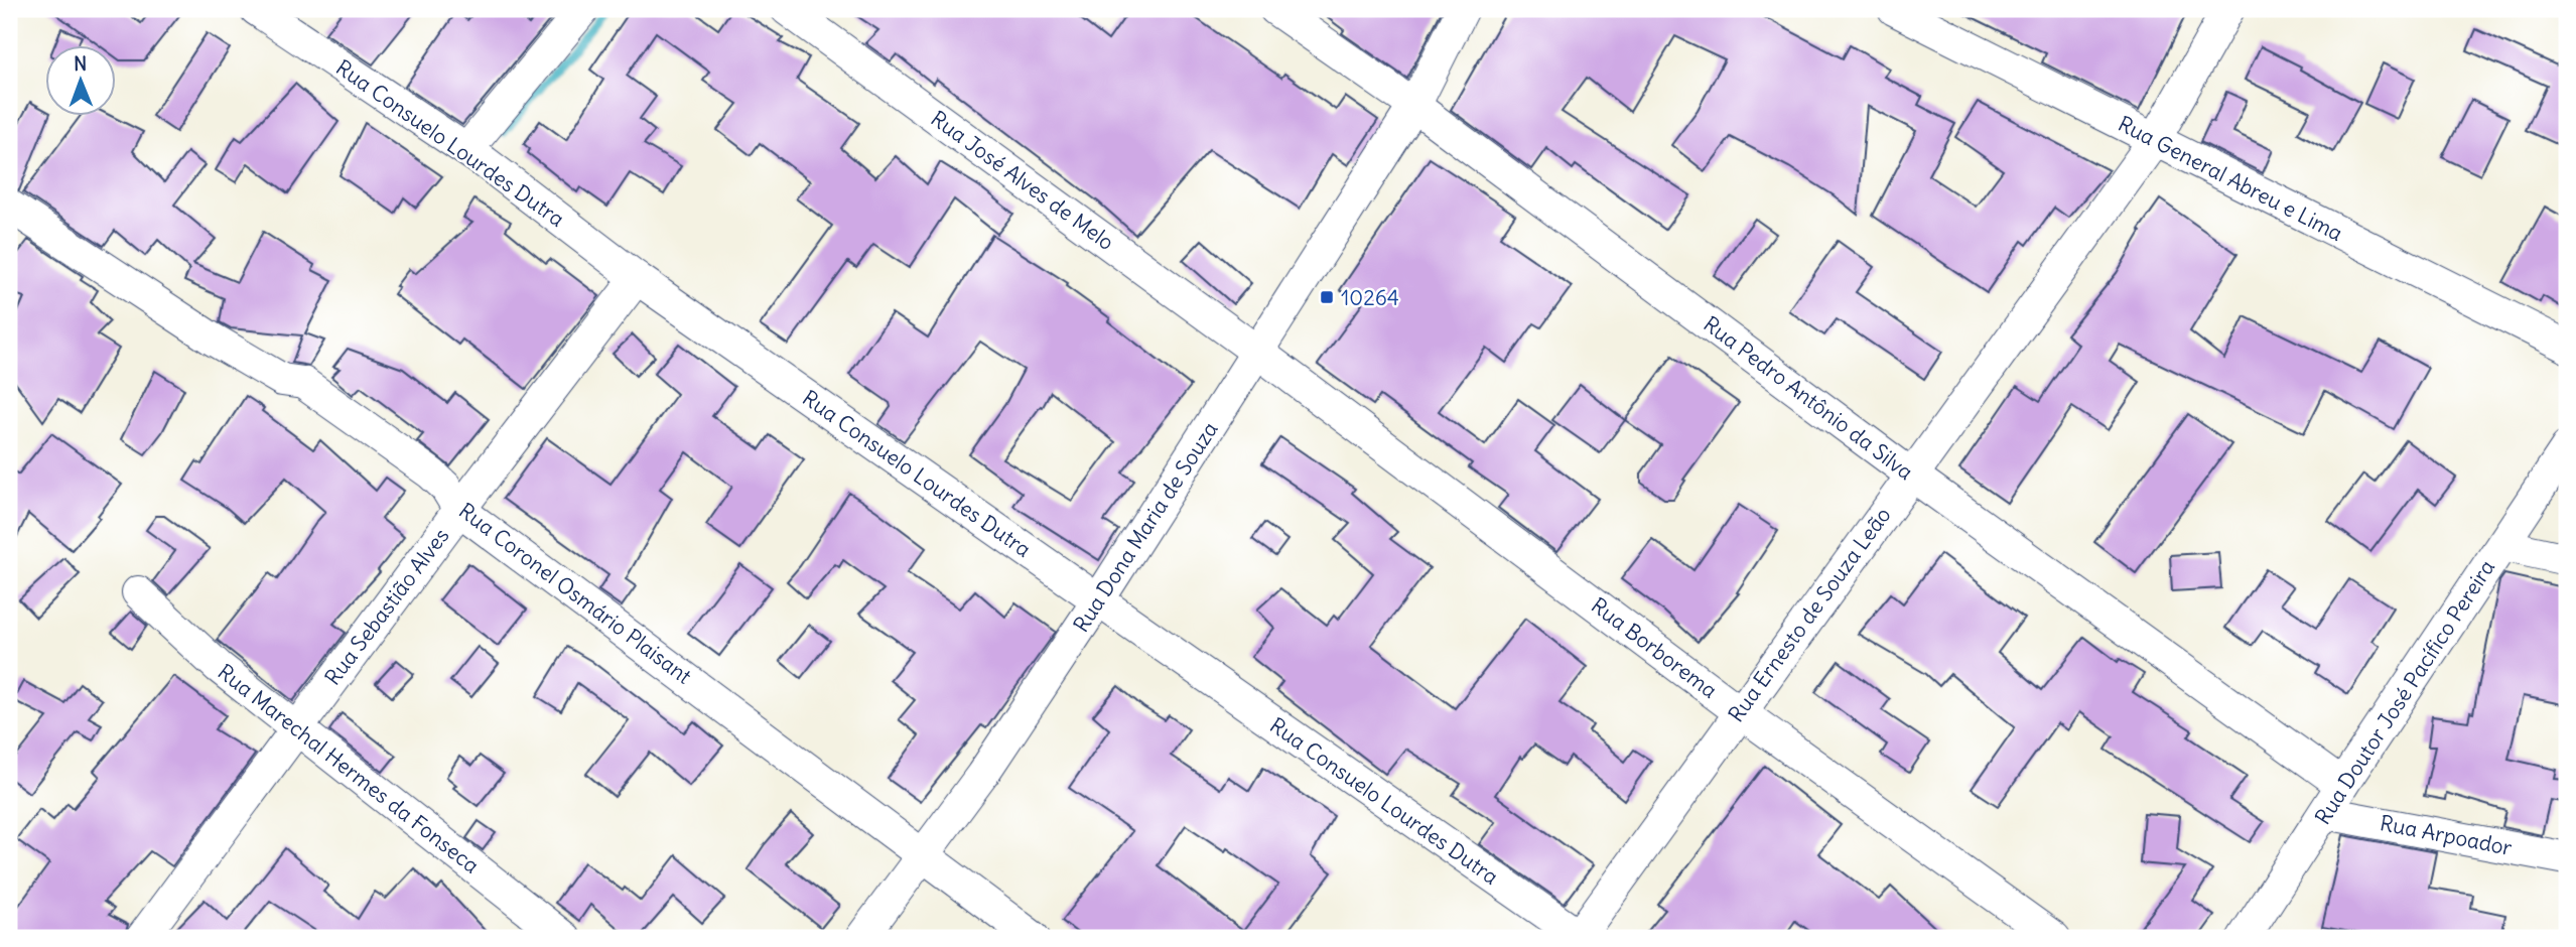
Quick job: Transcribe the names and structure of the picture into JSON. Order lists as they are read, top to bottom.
{
  "streets": {
    "street": [
      "Rua Consuelo Lourdes Dutra",
      "Rua General Abreu e Lima",
      "Rua José Alves de Melo",
      "Rua Pedro Antônio da Silva",
      "Rua Dona Maria de Souza",
      "Rua Coronel Osmário Plaisant",
      "Rua Sebastião Alves",
      "Rua Ernesto de Souza Leão",
      "Rua Borborema",
      "Rua Doutor José Pacífico Pereira",
      "Rua Marechal Hermes da Fonseca",
      "Rua Arpoador"
    ]
  },
  "crossings": [
    ["Rua Consuelo Lourdes Dutra", "Rua Dona Maria de Souza"],
    ["Rua Consuelo Lourdes Dutra", "Rua Sebastião Alves"],
    ["Rua Consuelo Lourdes Dutra", "Rua Ernesto de Souza Leão"],
    ["Rua General Abreu e Lima", "Rua Ernesto de Souza Leão"],
    ["Rua José Alves de Melo", "Rua Dona Maria de Souza"],
    ["Rua José Alves de Melo", "Rua Borborema"],
    ["Rua Pedro Antônio da Silva", "Rua Dona Maria de Souza"],
    ["Rua Pedro Antônio da Silva", "Rua Ernesto de Souza Leão"],
    ["Rua Pedro Antônio da Silva", "Rua Doutor José Pacífico Pereira"],
    ["Rua Dona Maria de Souza", "Rua Coronel Osmário Plaisant"],
    ["Rua Dona Maria de Souza", "Rua Borborema"],
    ["Rua Coronel Osmário Plaisant", "Rua Sebastião Alves"],
    ["Rua Sebastião Alves", "Rua Marechal Hermes da Fonseca"],
    ["Rua Ernesto de Souza Leão", "Rua Borborema"],
    ["Rua Doutor José Pacífico Pereira", "Rua Arpoador"]
  ],
  "places": {
    "transit": ["10264"]
  },
  "north": "top"
}
